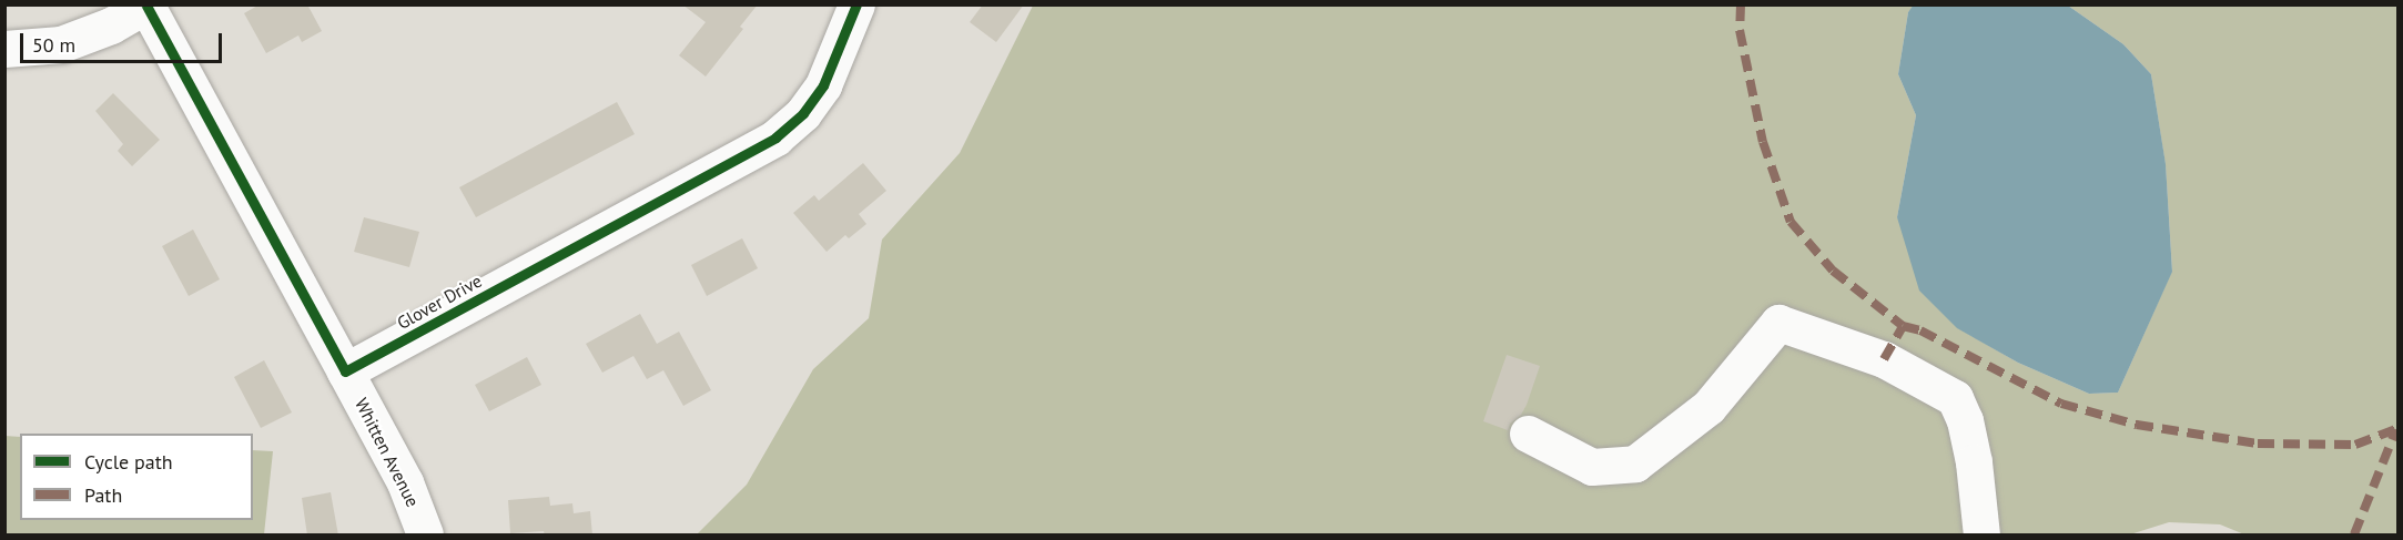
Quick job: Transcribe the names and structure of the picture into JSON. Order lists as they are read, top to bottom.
{
  "streets": {
    "street": ["Glover Drive", "Whitten Avenue"]
  },
  "crossings": [
    ["Glover Drive", "Whitten Avenue"]
  ],
  "legend": ["Cycle path", "Path"],
  "scale_bar": "50 m"
}
